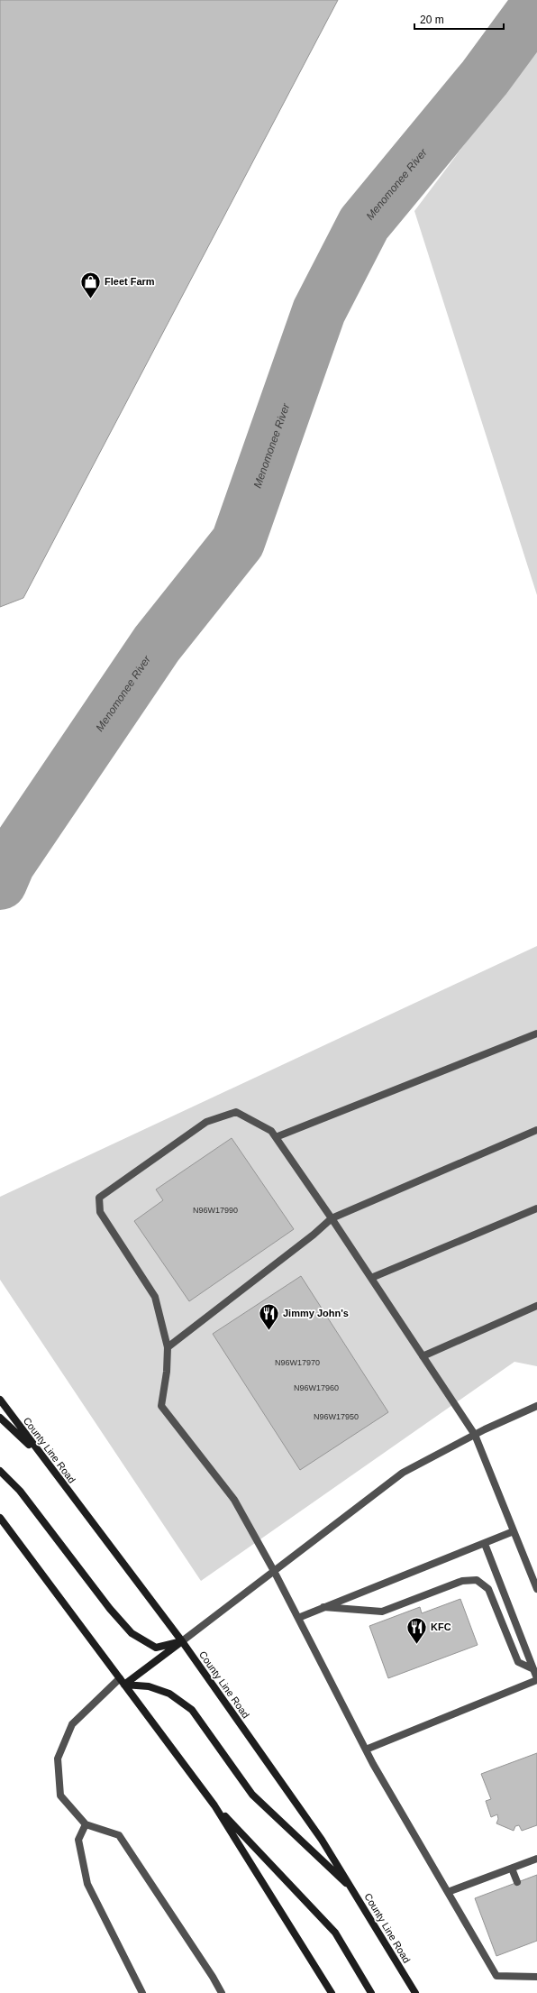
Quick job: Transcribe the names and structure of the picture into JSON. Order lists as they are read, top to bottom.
{
  "streets": {
    "main road": ["County Line Road"]
  },
  "water": ["Menomonee River"],
  "places": {
    "shop": ["Fleet Farm"],
    "restaurant": ["Jimmy John's", "KFC"]
  },
  "house_numbers": [
    "N96W17990",
    "N96W17970",
    "N96W17960",
    "N96W17950"
  ],
  "scale_bar": "20 m"
}
